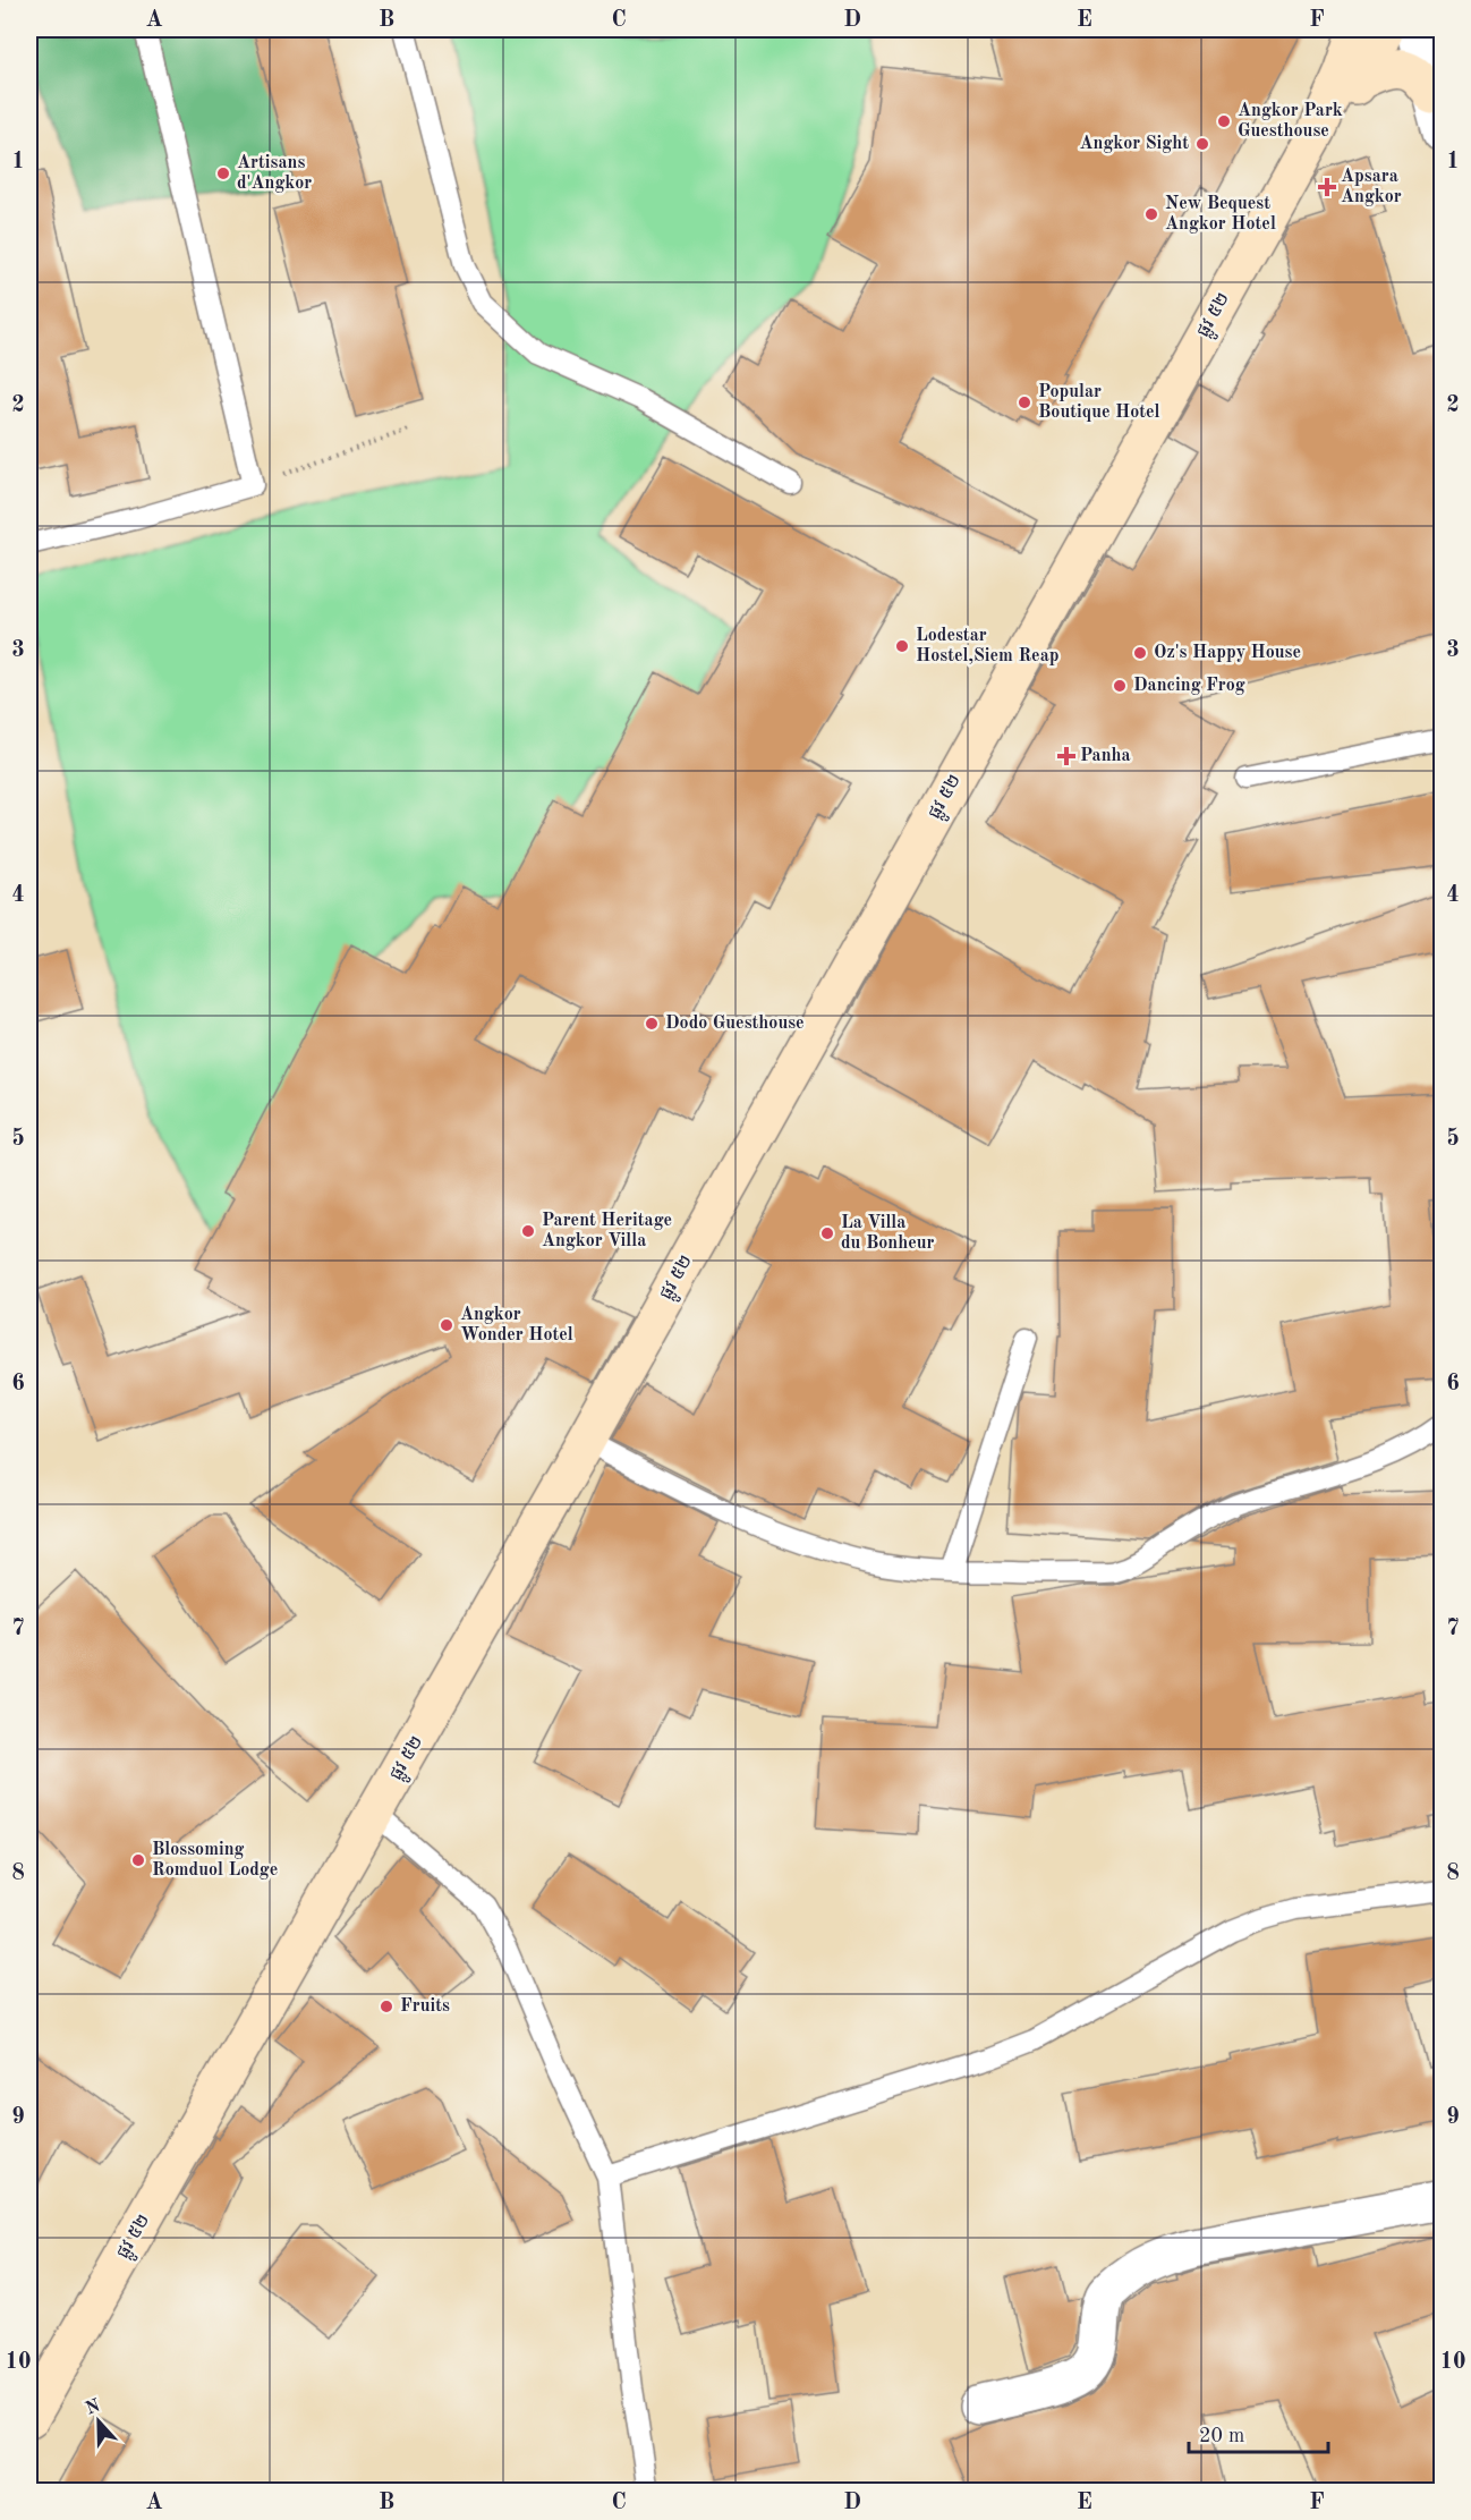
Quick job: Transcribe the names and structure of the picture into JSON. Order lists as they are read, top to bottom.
{
  "streets": {
    "main road": ["ផ្លូវ ៥២"]
  },
  "places": {
    "other": [
      "Angkor Park Guesthouse",
      "Angkor Sight",
      "Artisans d'Angkor",
      "New Bequest Angkor Hotel",
      "Popular Boutique Hotel",
      "Lodestar Hostel,Siem Reap",
      "Oz's Happy House",
      "Dancing Frog",
      "Dodo Guesthouse",
      "Parent Heritage Angkor Villa",
      "La Villa du Bonheur",
      "Angkor Wonder Hotel",
      "Blossoming Romduol Lodge",
      "Fruits"
    ],
    "health": ["Apsara Angkor", "Panha"]
  },
  "scale_bar": "20 m",
  "north": "top",
  "grid": {
    "columns": [
      "A",
      "B",
      "C",
      "D",
      "E",
      "F"
    ],
    "rows": [
      "1",
      "2",
      "3",
      "4",
      "5",
      "6",
      "7",
      "8",
      "9",
      "10"
    ]
  }
}
